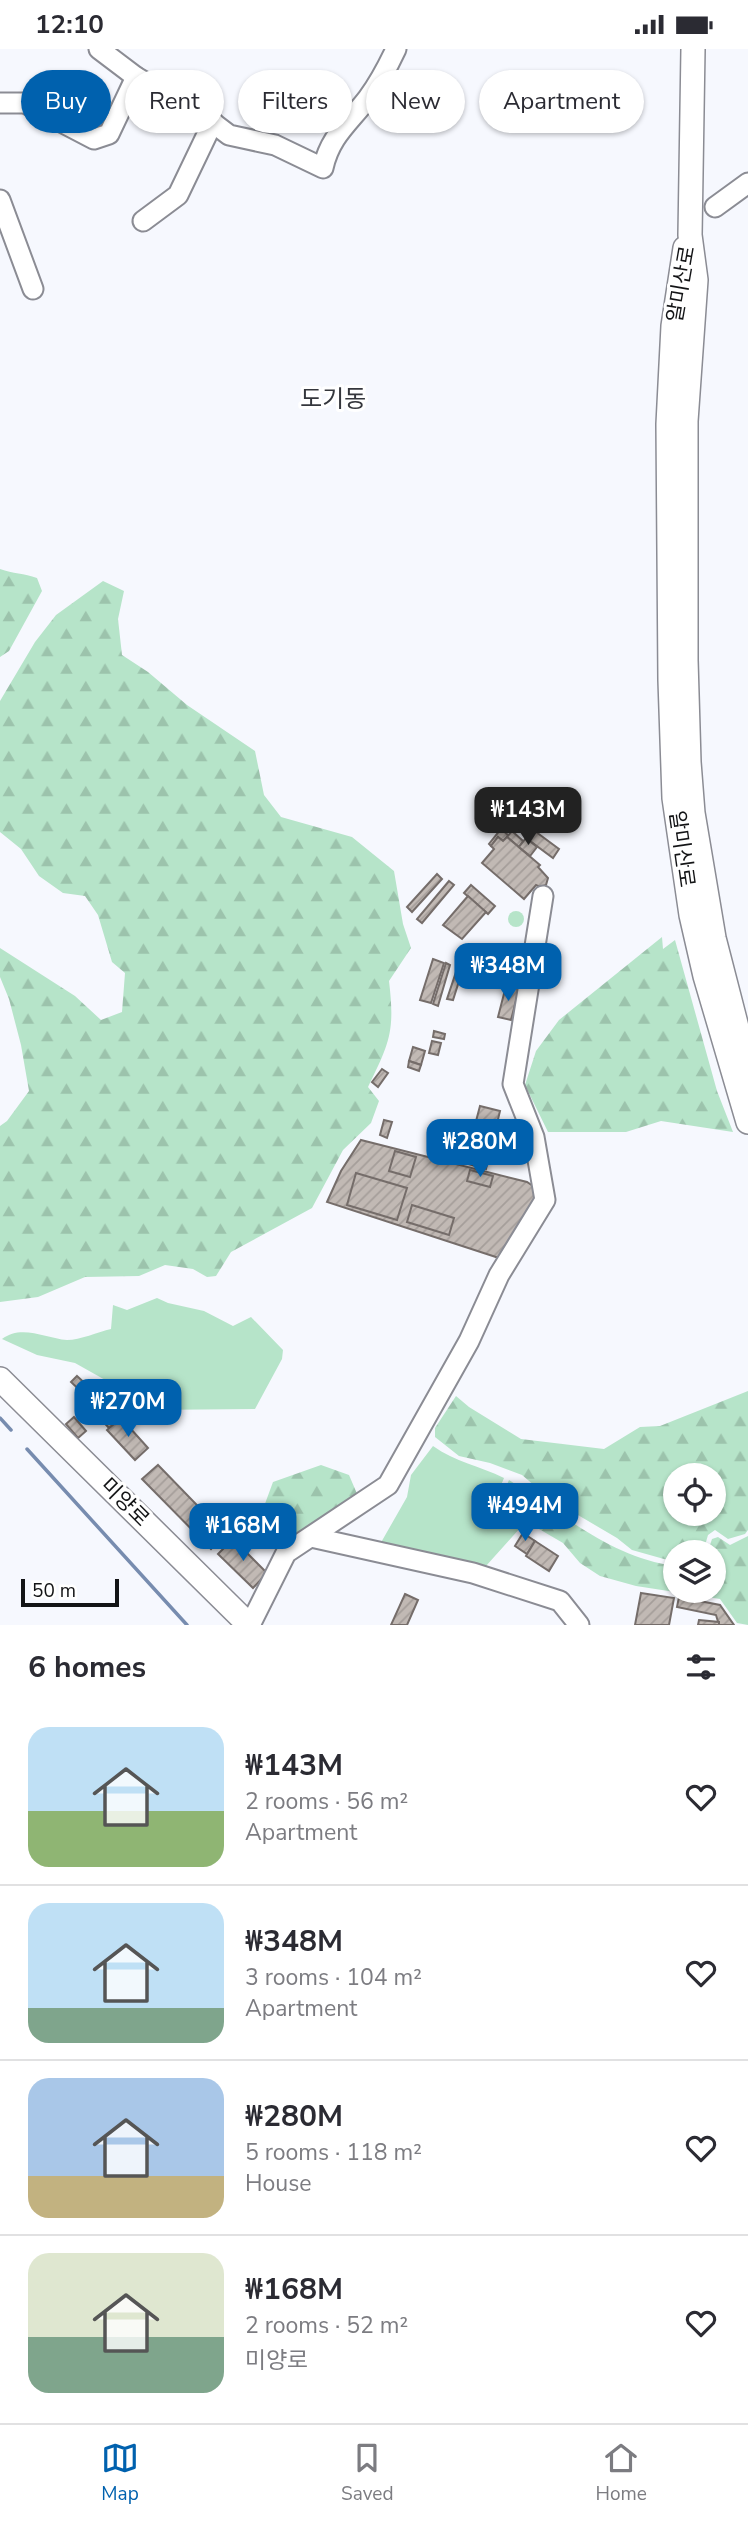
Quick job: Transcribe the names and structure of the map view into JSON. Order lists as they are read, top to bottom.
{
  "streets": {
    "main road": ["알미산로", "미양로"]
  },
  "districts": ["도기동"],
  "scale_bar": "50 m",
  "page": {
    "status": "12:10",
    "chip": [
      "Buy",
      "Rent",
      "Filters",
      "New",
      "Apartment"
    ],
    "price": [
      "₩143M",
      "₩348M",
      "₩280M",
      "₩270M",
      "₩494M",
      "₩168M"
    ],
    "scale": "50 m",
    "heading": "6 homes",
    "list": [
      {
        "name": "₩143M",
        "note": "2 rooms · 56 m² · Apartment"
      },
      {
        "name": "₩348M",
        "note": "3 rooms · 104 m² · Apartment"
      },
      {
        "name": "₩280M",
        "note": "5 rooms · 118 m² · House"
      },
      {
        "name": "₩168M",
        "note": "2 rooms · 52 m² · 미양로"
      }
    ],
    "tabs": ["Map", "Saved", "Home"]
  }
}
